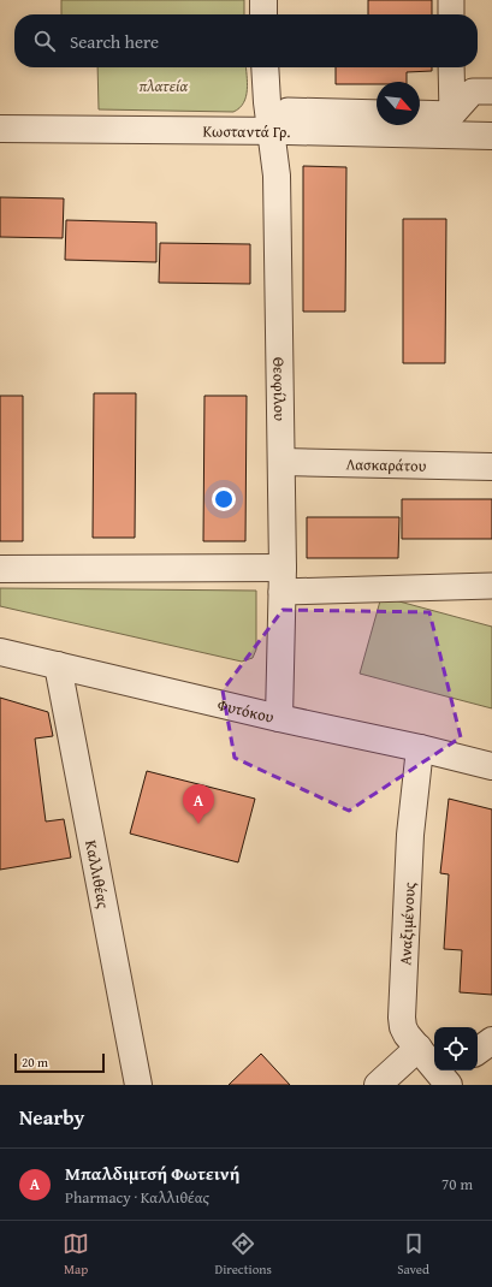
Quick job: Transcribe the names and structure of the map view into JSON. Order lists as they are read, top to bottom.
{
  "streets": {
    "street": [
      "Κωσταντά Γρ.",
      "Θεοφίλου",
      "Λασκαράτου",
      "Φυτόκου",
      "Καλλιθέας",
      "Αναξιμένους"
    ]
  },
  "crossings": [
    ["Κωσταντά Γρ.", "Θεοφίλου"],
    ["Θεοφίλου", "Λασκαράτου"],
    ["Θεοφίλου", "Φυτόκου"],
    ["Φυτόκου", "Καλλιθέας"],
    ["Φυτόκου", "Αναξιμένους"]
  ],
  "parks": ["πλατεία"],
  "scale_bar": "20 m",
  "north": "bottom right",
  "page": {
    "search": "Search here",
    "pins": "A",
    "scale": "20 m",
    "heading": "Nearby",
    "list": [
      {
        "mark": "A",
        "name": "Μπαλδιμτσή Φωτεινή",
        "note": "Pharmacy · Καλλιθέας",
        "value": "70 m"
      }
    ],
    "nav": ["Map", "Directions", "Saved"]
  }
}
